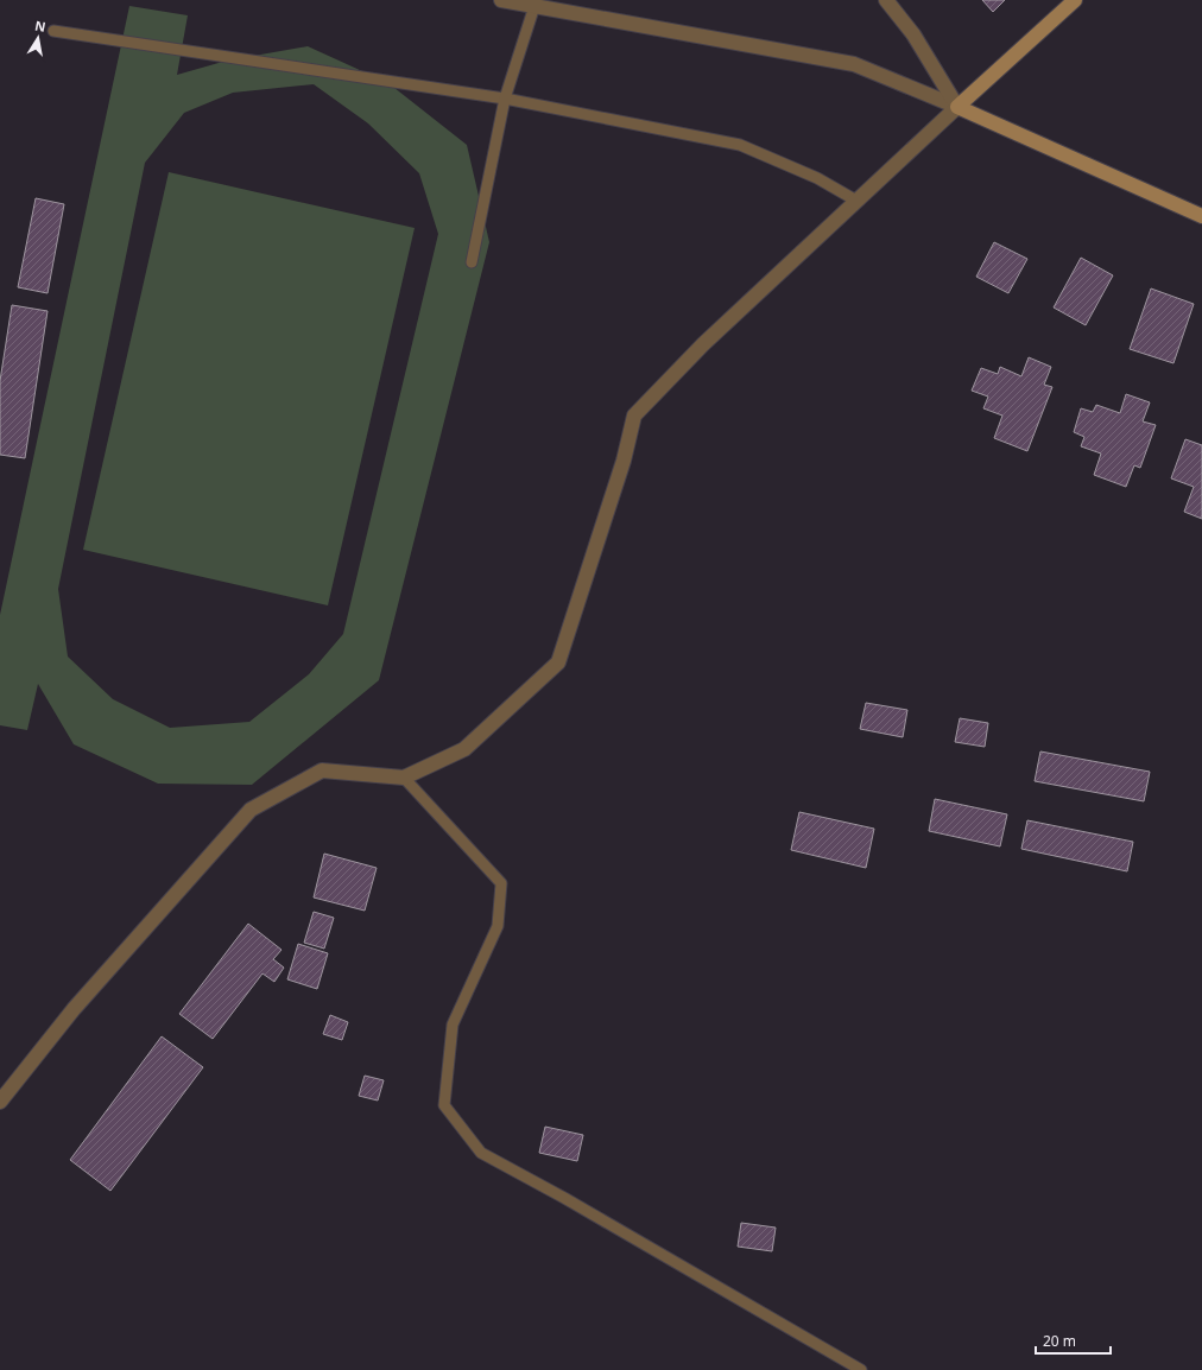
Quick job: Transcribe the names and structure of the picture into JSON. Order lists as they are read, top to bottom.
{
  "scale_bar": "20 m",
  "north": "top"
}
